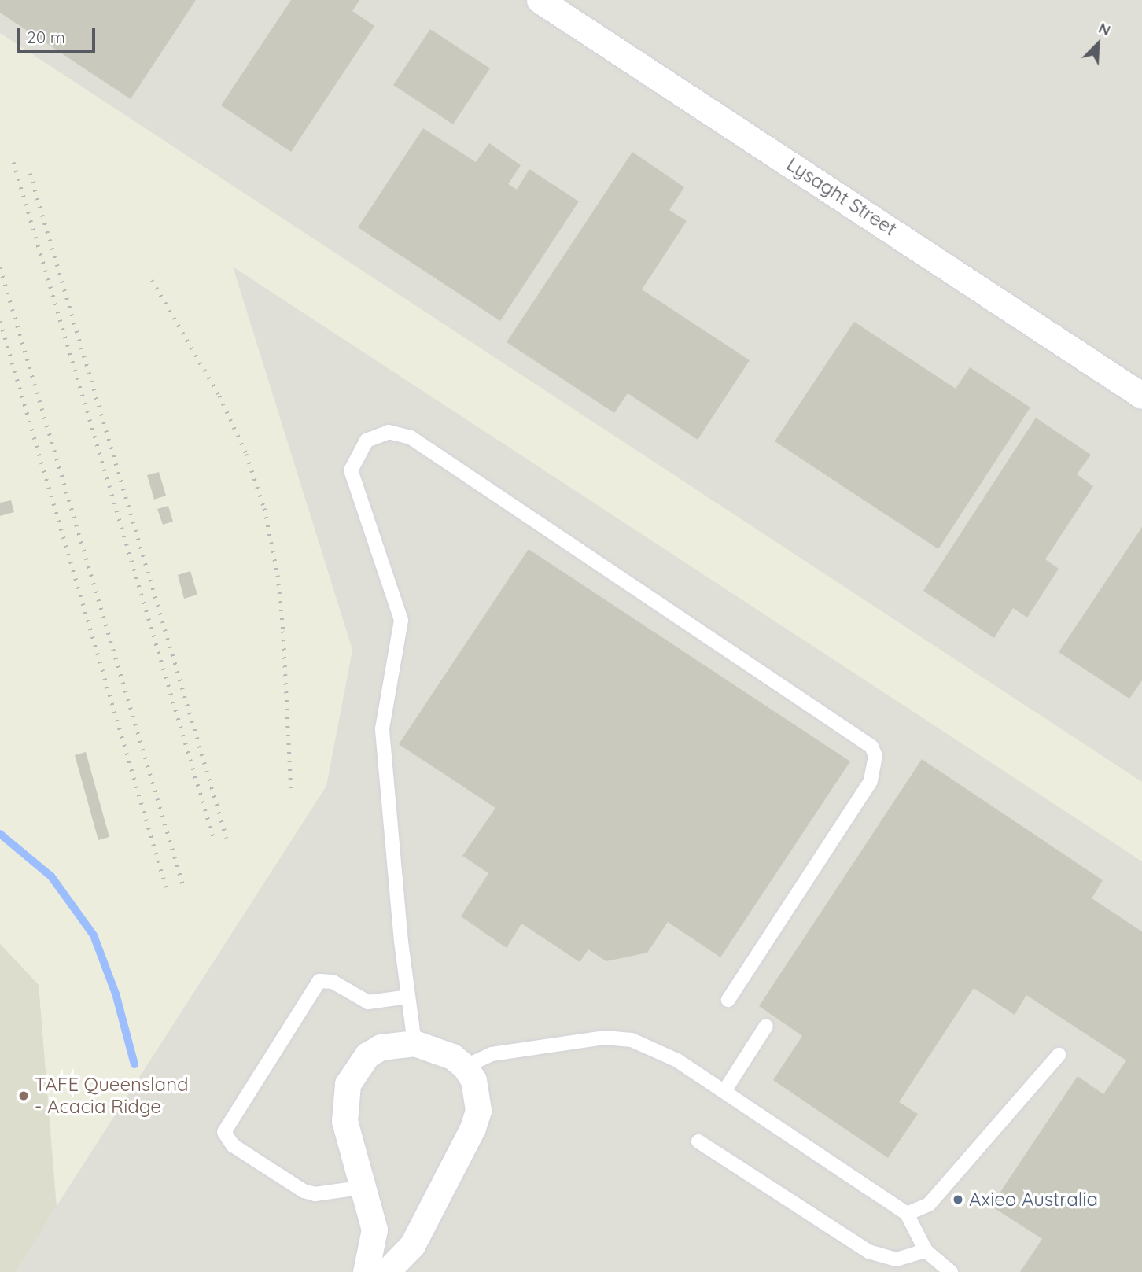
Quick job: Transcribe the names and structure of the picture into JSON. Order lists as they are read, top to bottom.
{
  "streets": {
    "street": ["Lysaght Street"]
  },
  "places": ["TAFE Queensland - Acacia Ridge", "Axieo Australia"],
  "scale_bar": "20 m",
  "north": "top right"
}
